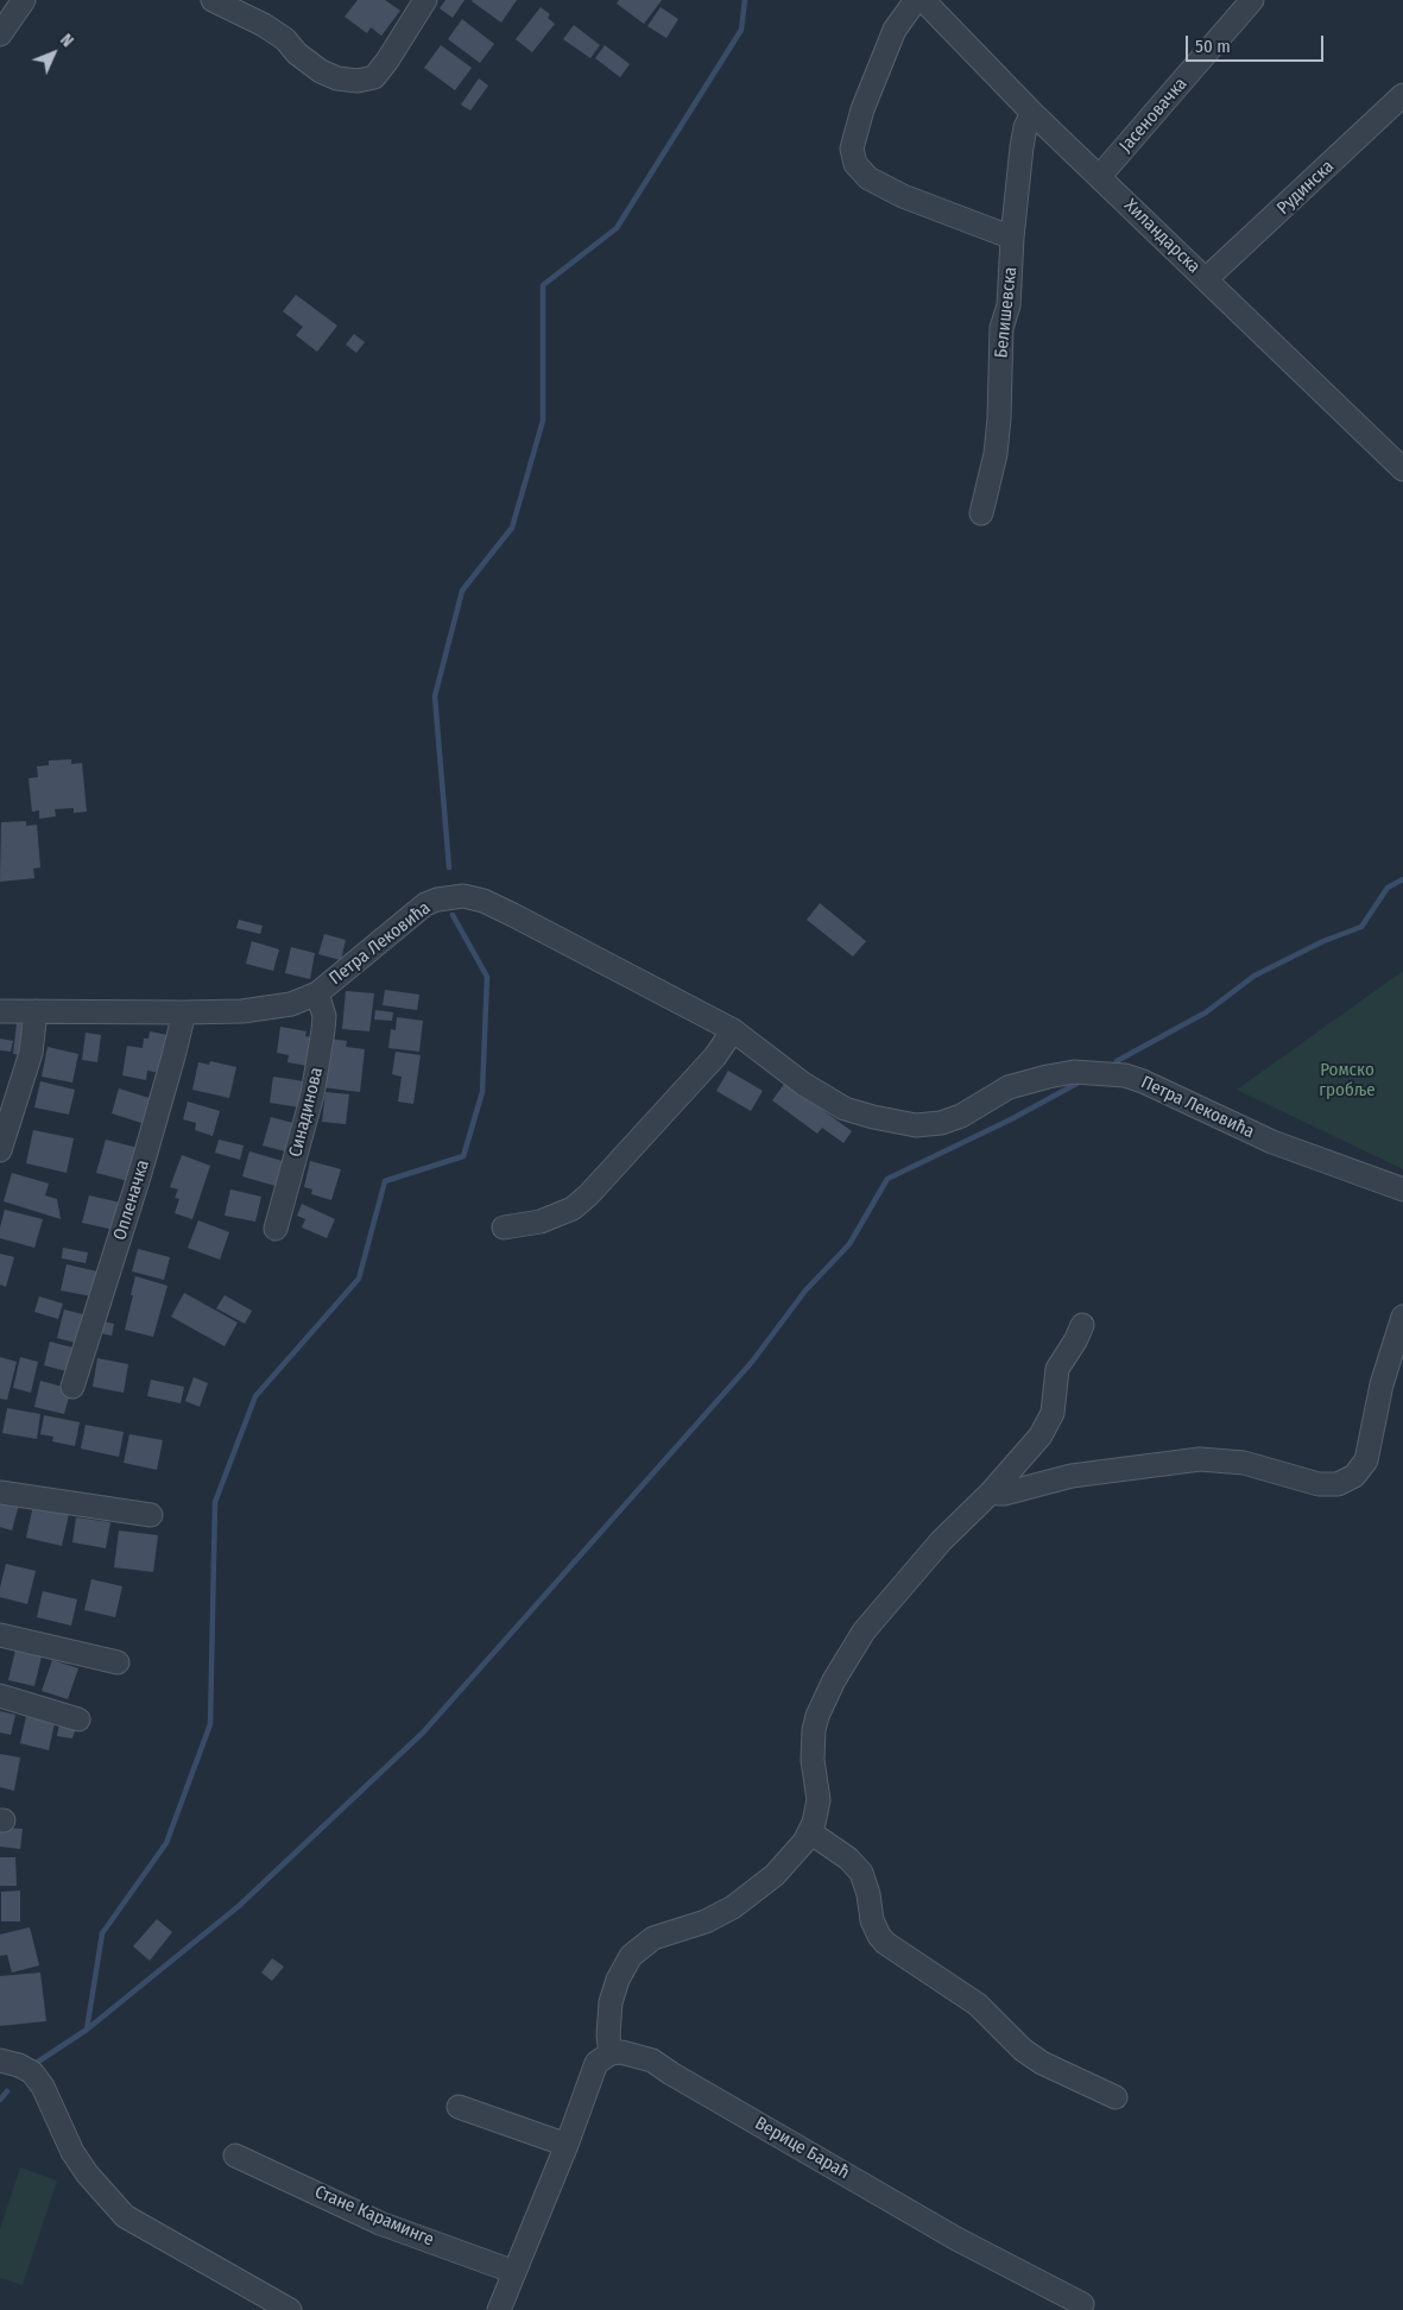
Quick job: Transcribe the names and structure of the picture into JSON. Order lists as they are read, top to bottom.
{
  "streets": {
    "street": [
      "Јасеновачка",
      "Рудинска",
      "Хиландарска",
      "Белишевска",
      "Петра Лековића",
      "Синадинова",
      "Опленачка",
      "Верице Бараћ",
      "Стане Караминге"
    ]
  },
  "crossings": [
    ["Јасеновачка", "Хиландарска"],
    ["Рудинска", "Хиландарска"],
    ["Хиландарска", "Белишевска"],
    ["Петра Лековића", "Синадинова"],
    ["Петра Лековића", "Опленачка"]
  ],
  "parks": ["Ромско гробље"],
  "scale_bar": "50 m",
  "north": "top right"
}
